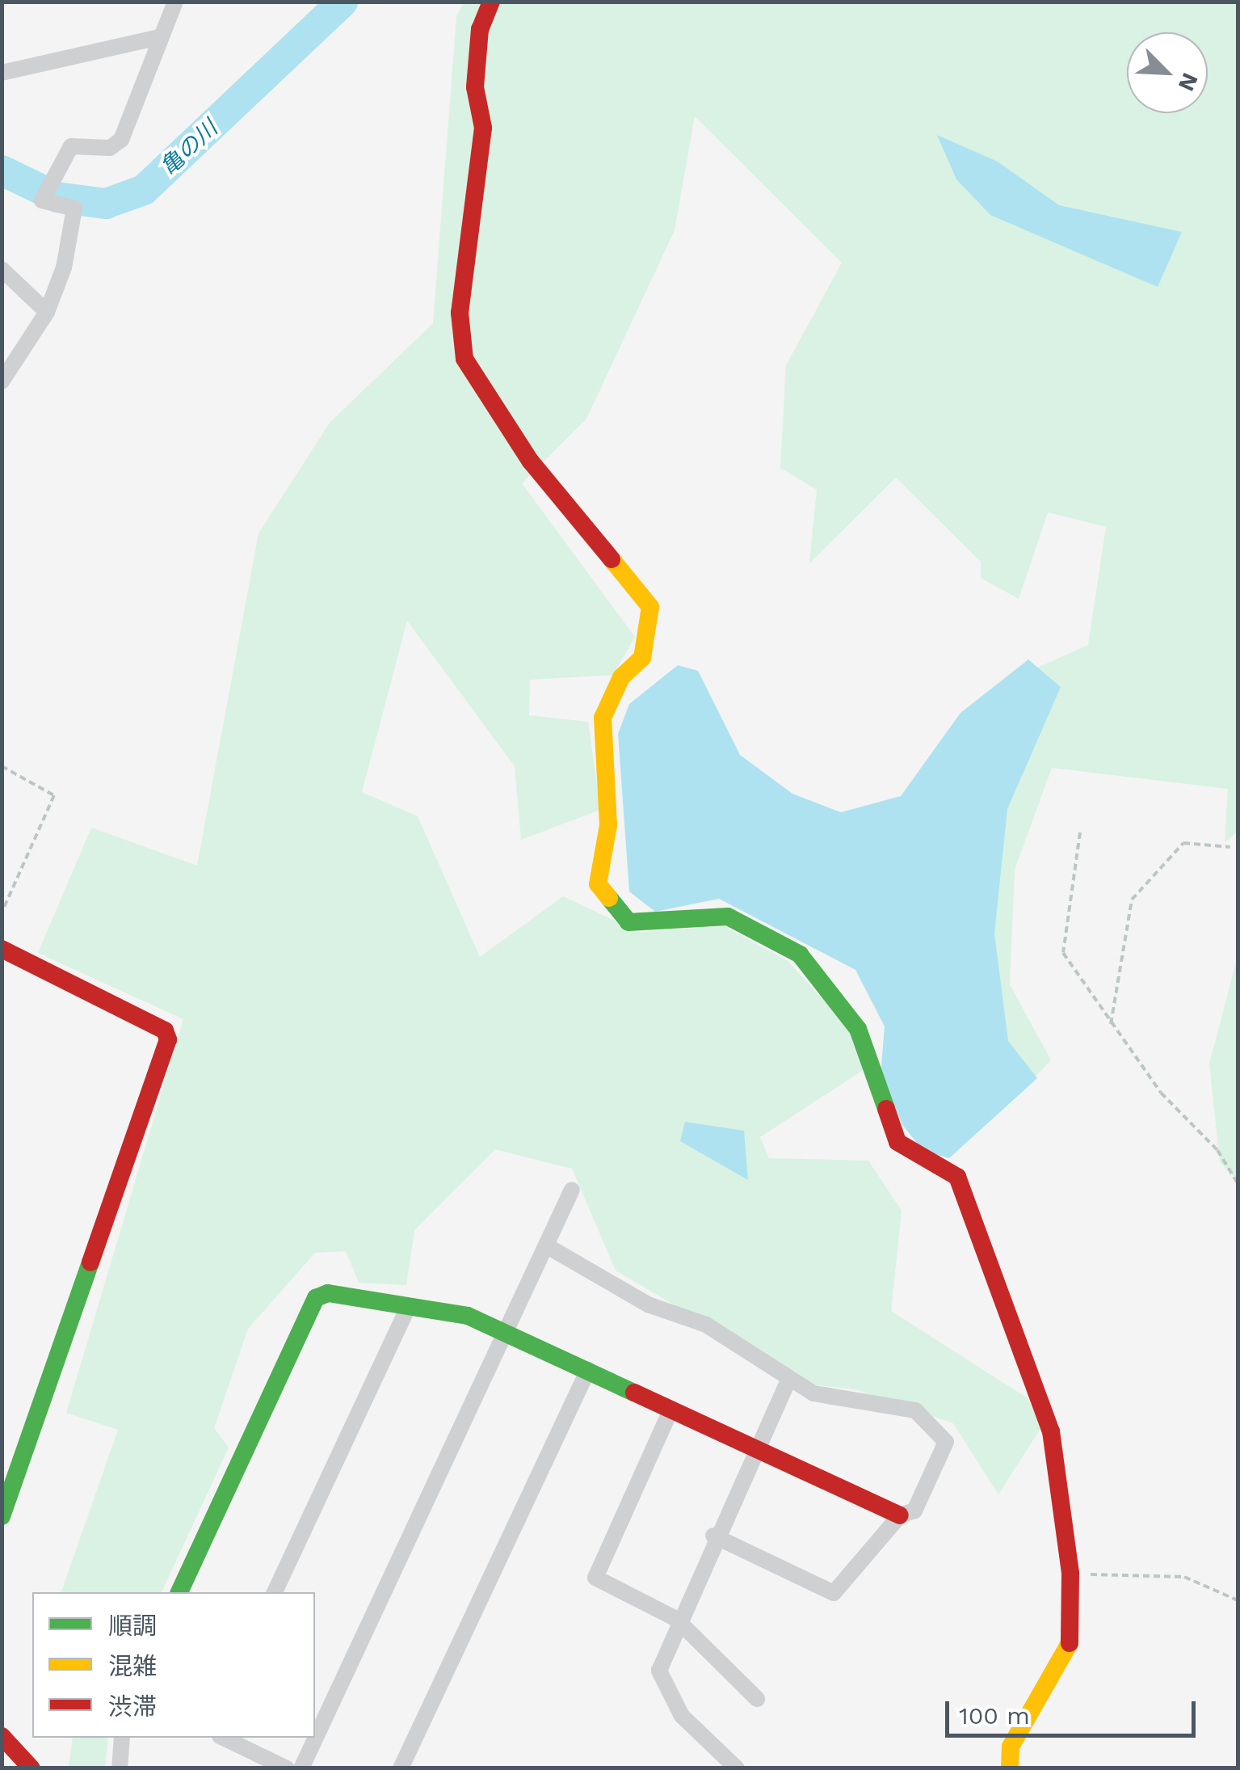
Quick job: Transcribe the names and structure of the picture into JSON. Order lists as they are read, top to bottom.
{
  "water": ["亀の川"],
  "legend": ["順調", "混雑", "渋滞"],
  "scale_bar": "100 m",
  "north": "bottom right"
}
